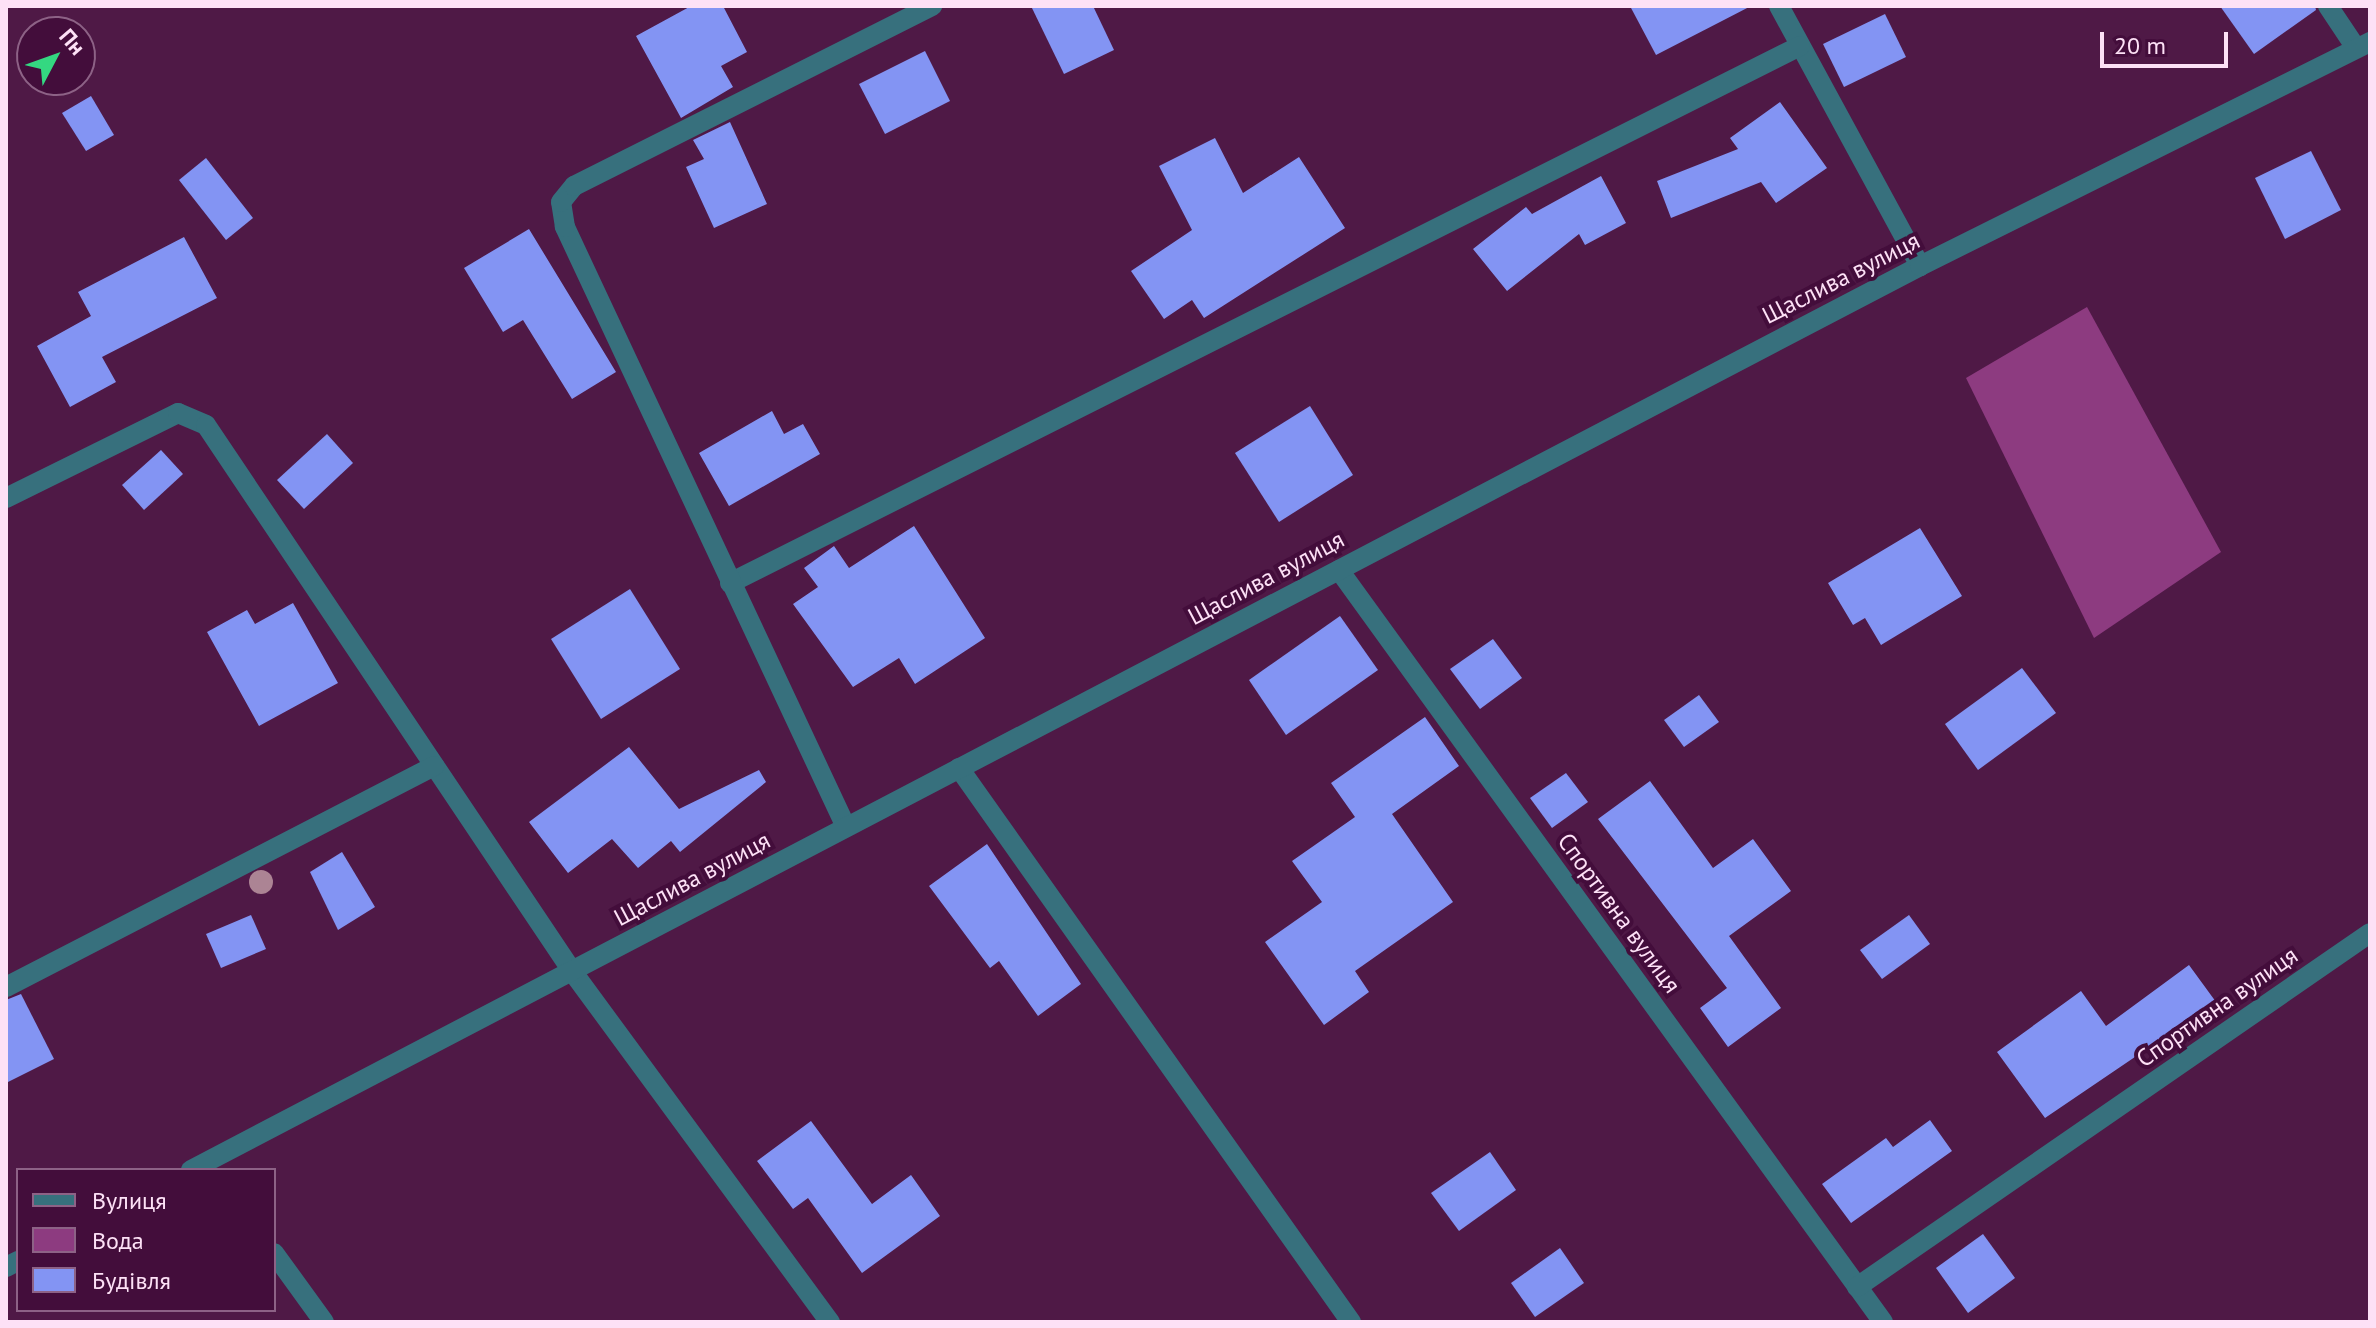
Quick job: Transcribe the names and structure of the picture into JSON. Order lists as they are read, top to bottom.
{
  "streets": {
    "street": ["Щаслива вулиця", "Спортивна вулиця"]
  },
  "crossings": [
    ["Щаслива вулиця", "Спортивна вулиця"]
  ],
  "legend": ["Вулиця", "Вода", "Будівля"],
  "scale_bar": "20 m",
  "north": "top right"
}
